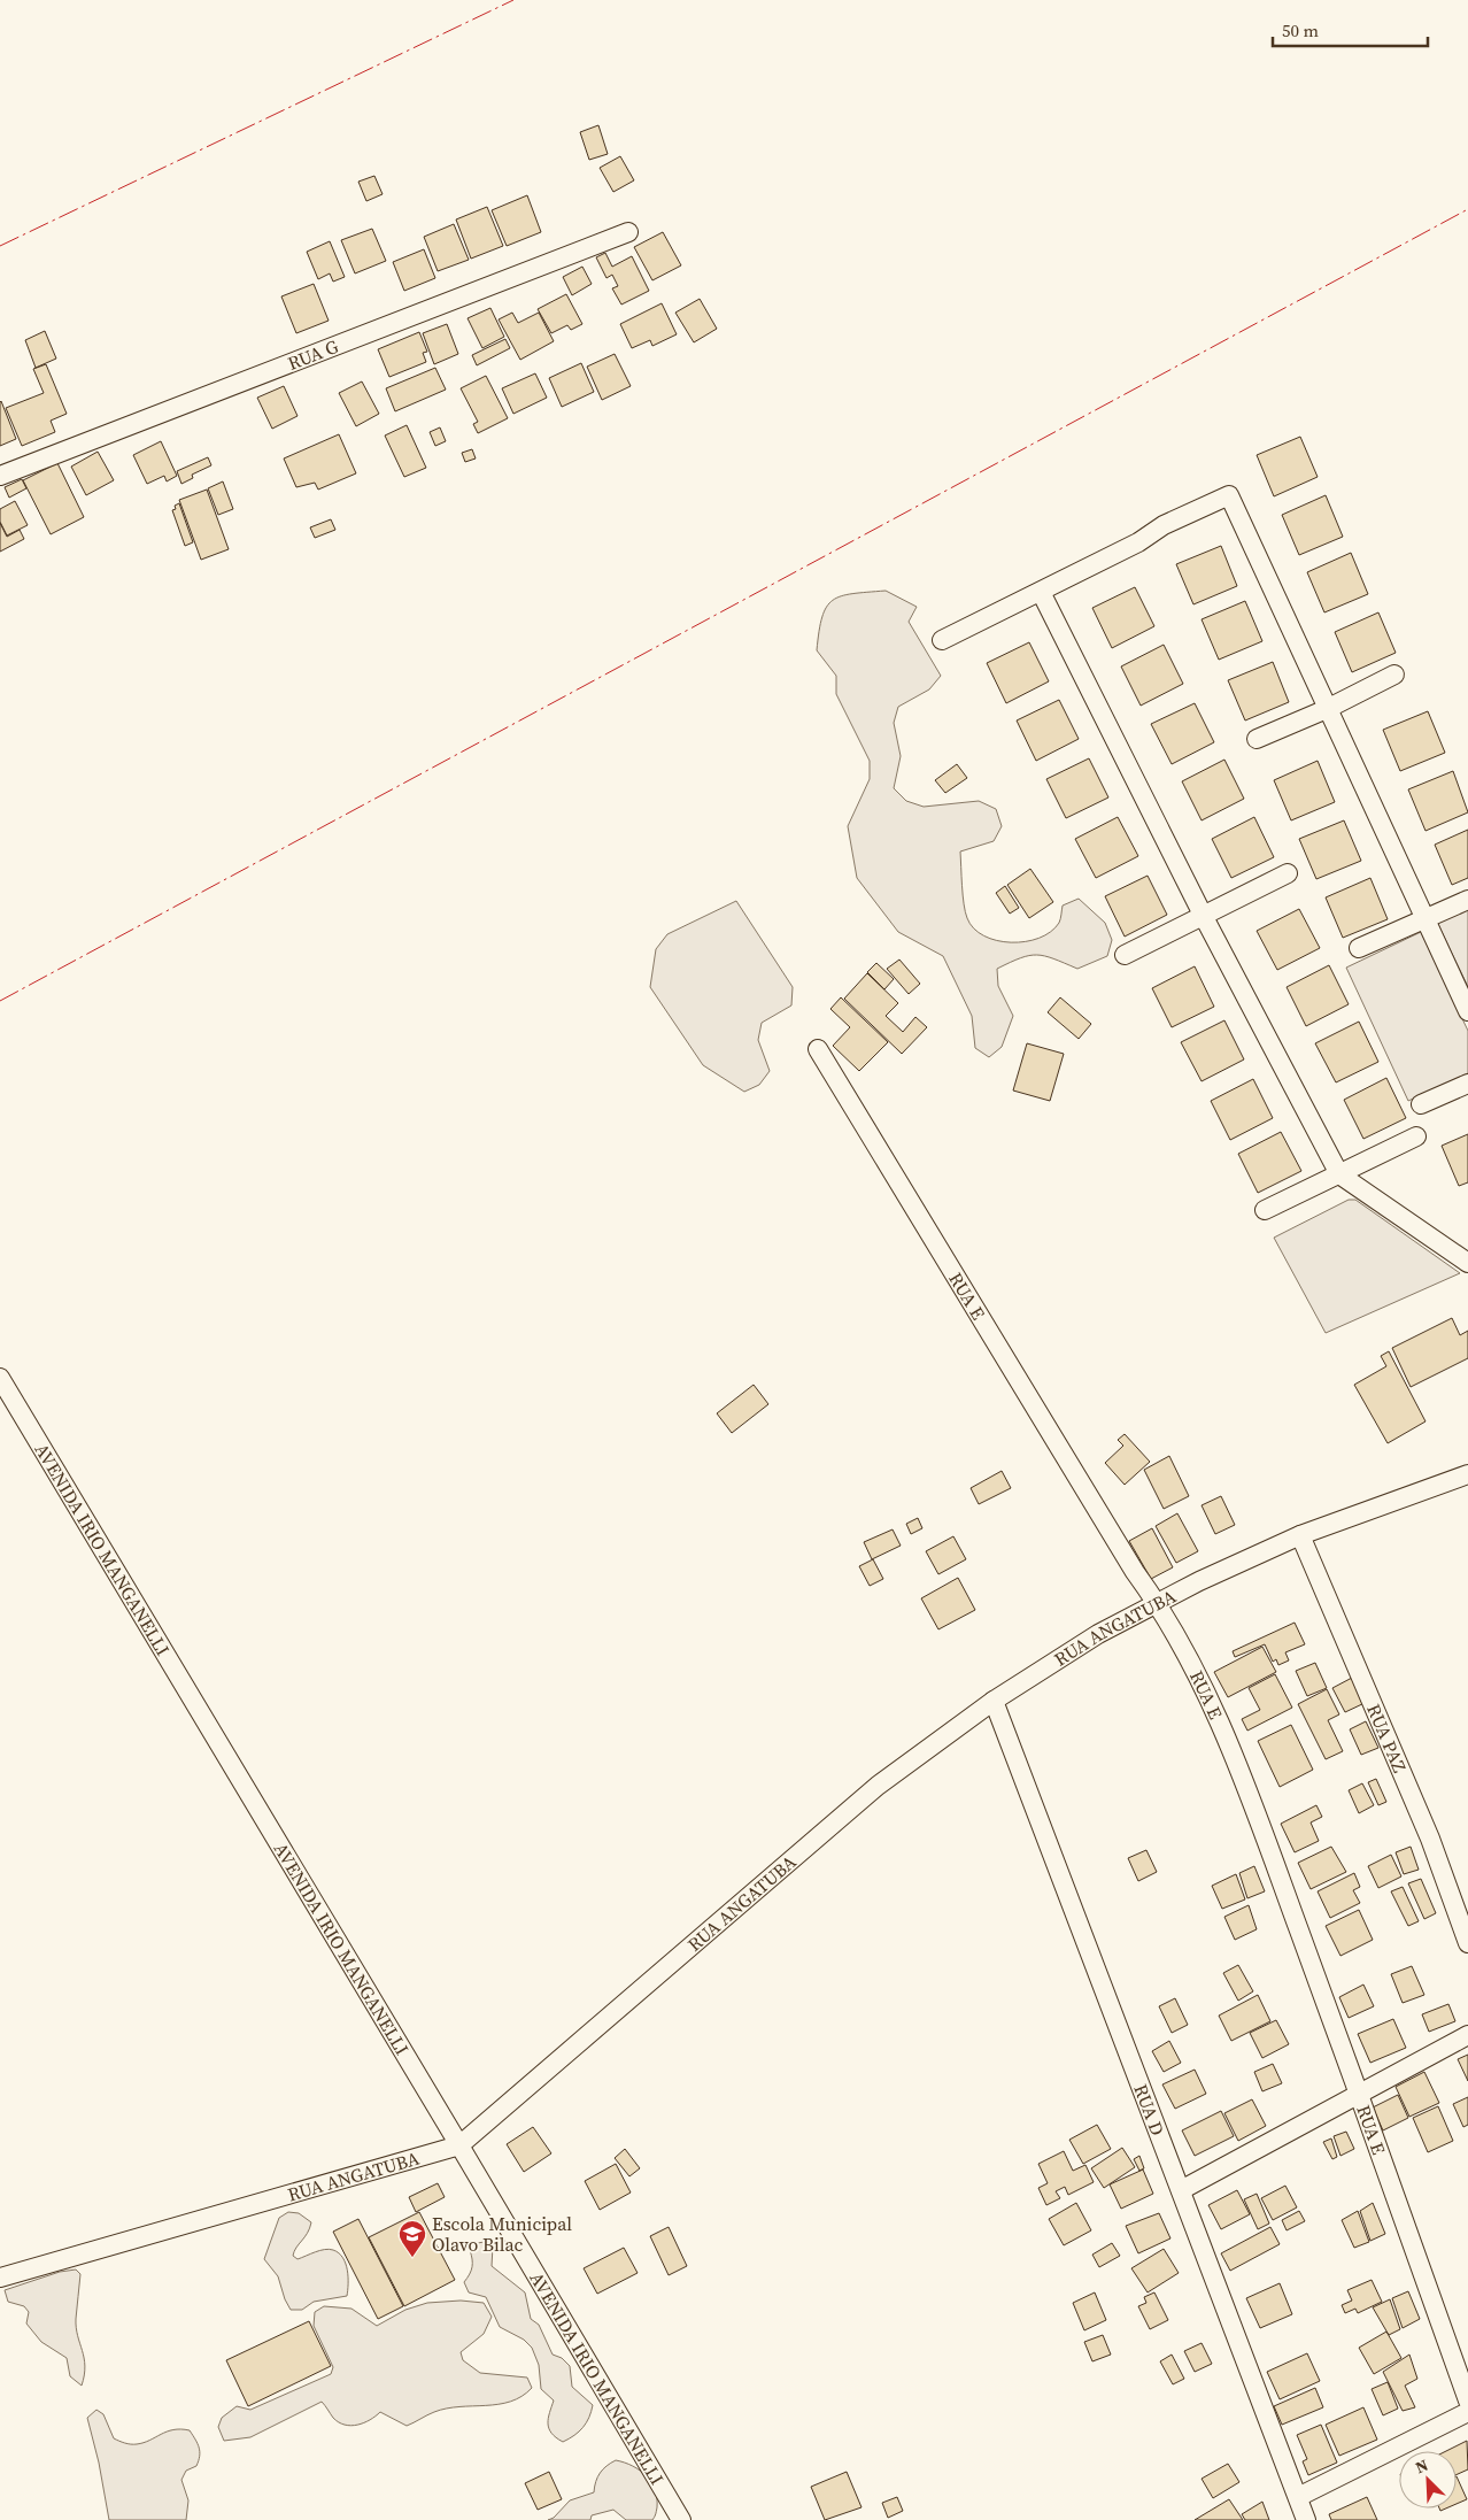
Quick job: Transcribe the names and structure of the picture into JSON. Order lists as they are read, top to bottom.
{
  "streets": {
    "street": [
      "RUA G",
      "RUA E",
      "AVENIDA IRIO MANGANELLI",
      "RUA ANGATUBA",
      "RUA PAZ",
      "RUA D"
    ]
  },
  "crossings": [
    ["RUA E", "RUA ANGATUBA"],
    ["AVENIDA IRIO MANGANELLI", "RUA ANGATUBA"],
    ["RUA ANGATUBA", "RUA PAZ"],
    ["RUA ANGATUBA", "RUA D"]
  ],
  "places": {
    "school or university": ["Escola Municipal Olavo Bilac"]
  },
  "scale_bar": "50 m",
  "north": "top left"
}
